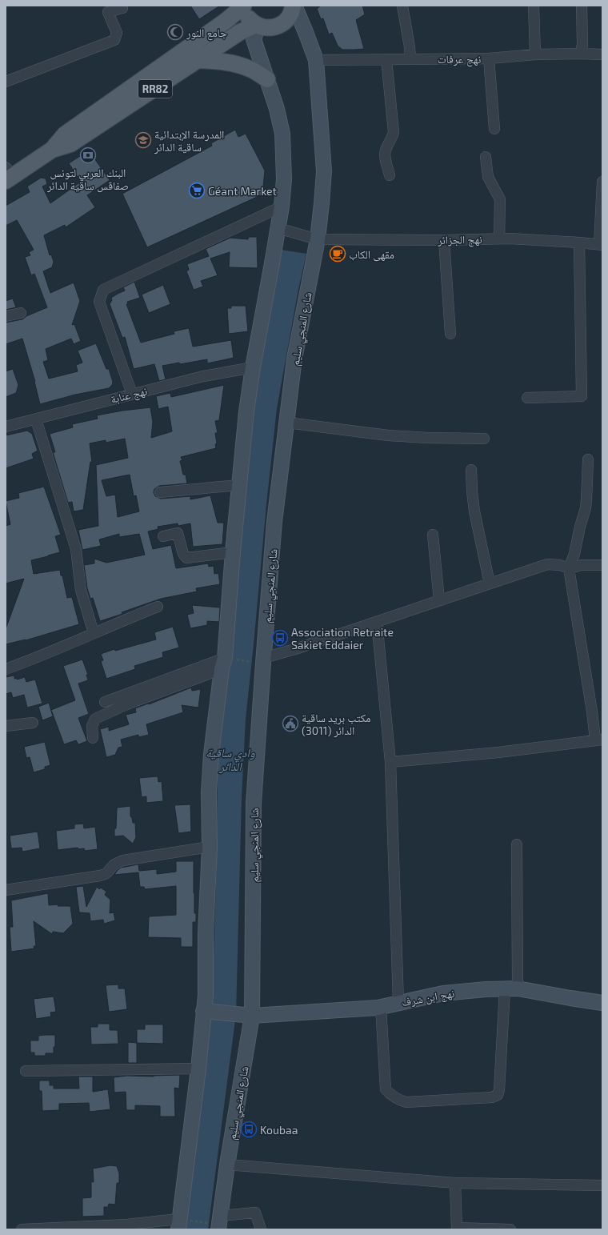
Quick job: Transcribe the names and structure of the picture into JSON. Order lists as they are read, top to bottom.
{
  "streets": {
    "main road": ["RR82", "شارع المنجي سليم", "نهج ابن شرف"],
    "street": ["نهج عرفات", "نهج الجزائر", "نهج عنابة"]
  },
  "crossings": [
    ["نهج عرفات", "شارع المنجي سليم"],
    ["RR82", "شارع المنجي سليم"],
    ["نهج الجزائر", "شارع المنجي سليم"],
    ["شارع المنجي سليم", "نهج ابن شرف"]
  ],
  "water": ["وادي ساقية الدائر"],
  "places": {
    "mosque": ["جامع النور"],
    "school or university": ["المدرسة الإبتدائية ساقية الدائر"],
    "bank": ["البنك العربي لتونس صفاقس ساقية الدائر"],
    "supermarket": ["Géant Market"],
    "cafe": ["مقهى الكاب"],
    "bus stop": ["Association Retraite Sakiet Eddaier", "Koubaa"],
    "public building": ["مكتب بريد ساقية الدائر (3011)"]
  }
}
